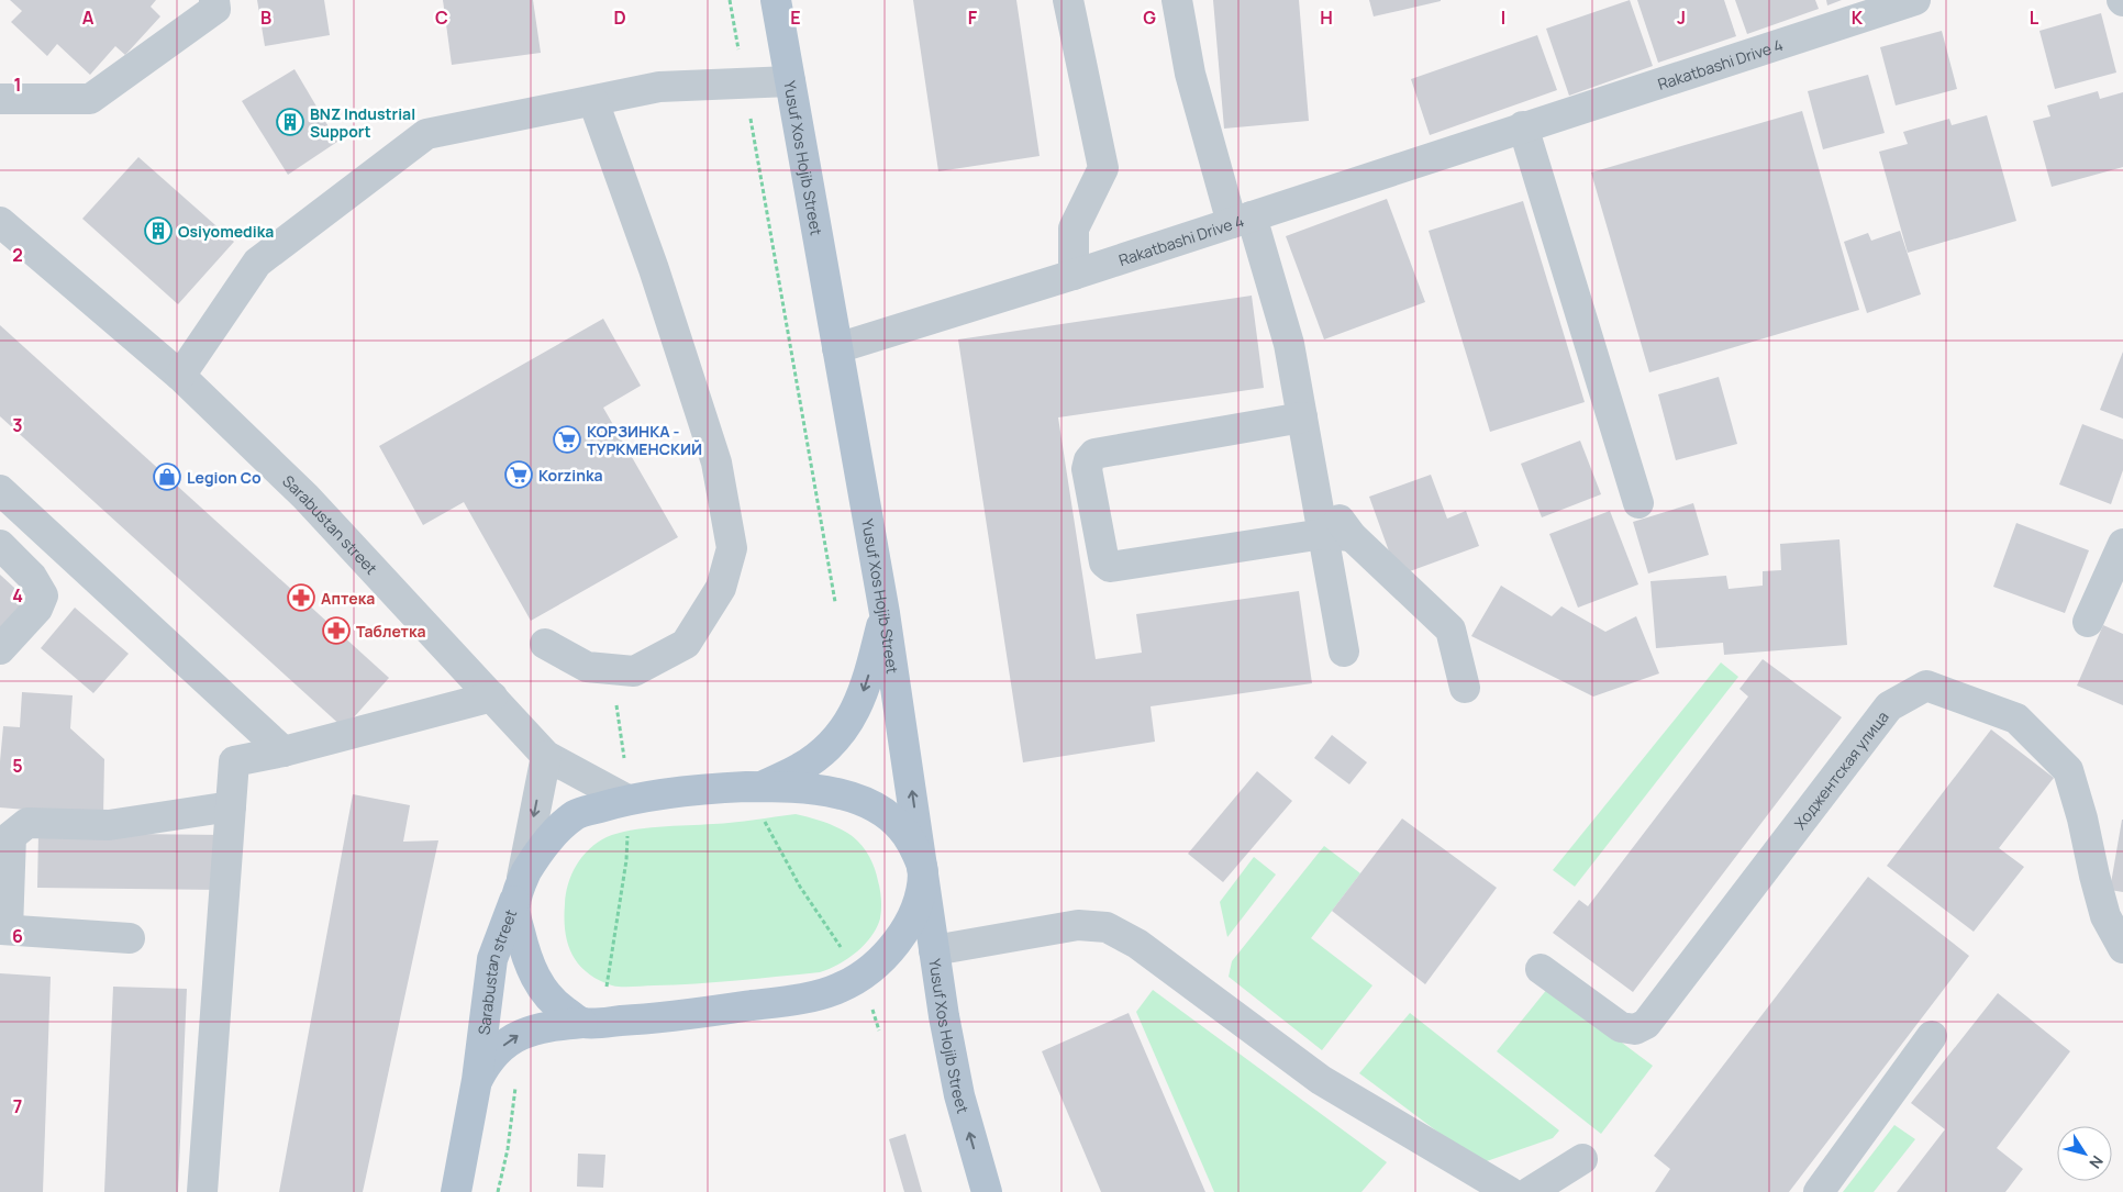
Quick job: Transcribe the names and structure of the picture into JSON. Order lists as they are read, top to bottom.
{
  "streets": {
    "main road": ["Yusuf Xos Hojib Street", "Sarabustan street"],
    "street": ["Rakatbashi Drive 4", "Ходжентская улица"]
  },
  "crossings": [
    ["Rakatbashi Drive 4", "Yusuf Xos Hojib Street"]
  ],
  "one_way": ["Yusuf Xos Hojib Street"],
  "places": {
    "building": ["BNZ Industrial Support", "Osiyomedika"],
    "supermarket": ["КОРЗИНКА - ТУРКМЕНСКИЙ", "Korzinka"],
    "shop": ["Legion Co"],
    "pharmacy": ["Аптека", "Таблетка"]
  },
  "north": "bottom right",
  "grid": {
    "columns": [
      "A",
      "B",
      "C",
      "D",
      "E",
      "F",
      "G",
      "H",
      "I",
      "J",
      "K",
      "L"
    ],
    "rows": [
      "1",
      "2",
      "3",
      "4",
      "5",
      "6",
      "7"
    ]
  }
}
